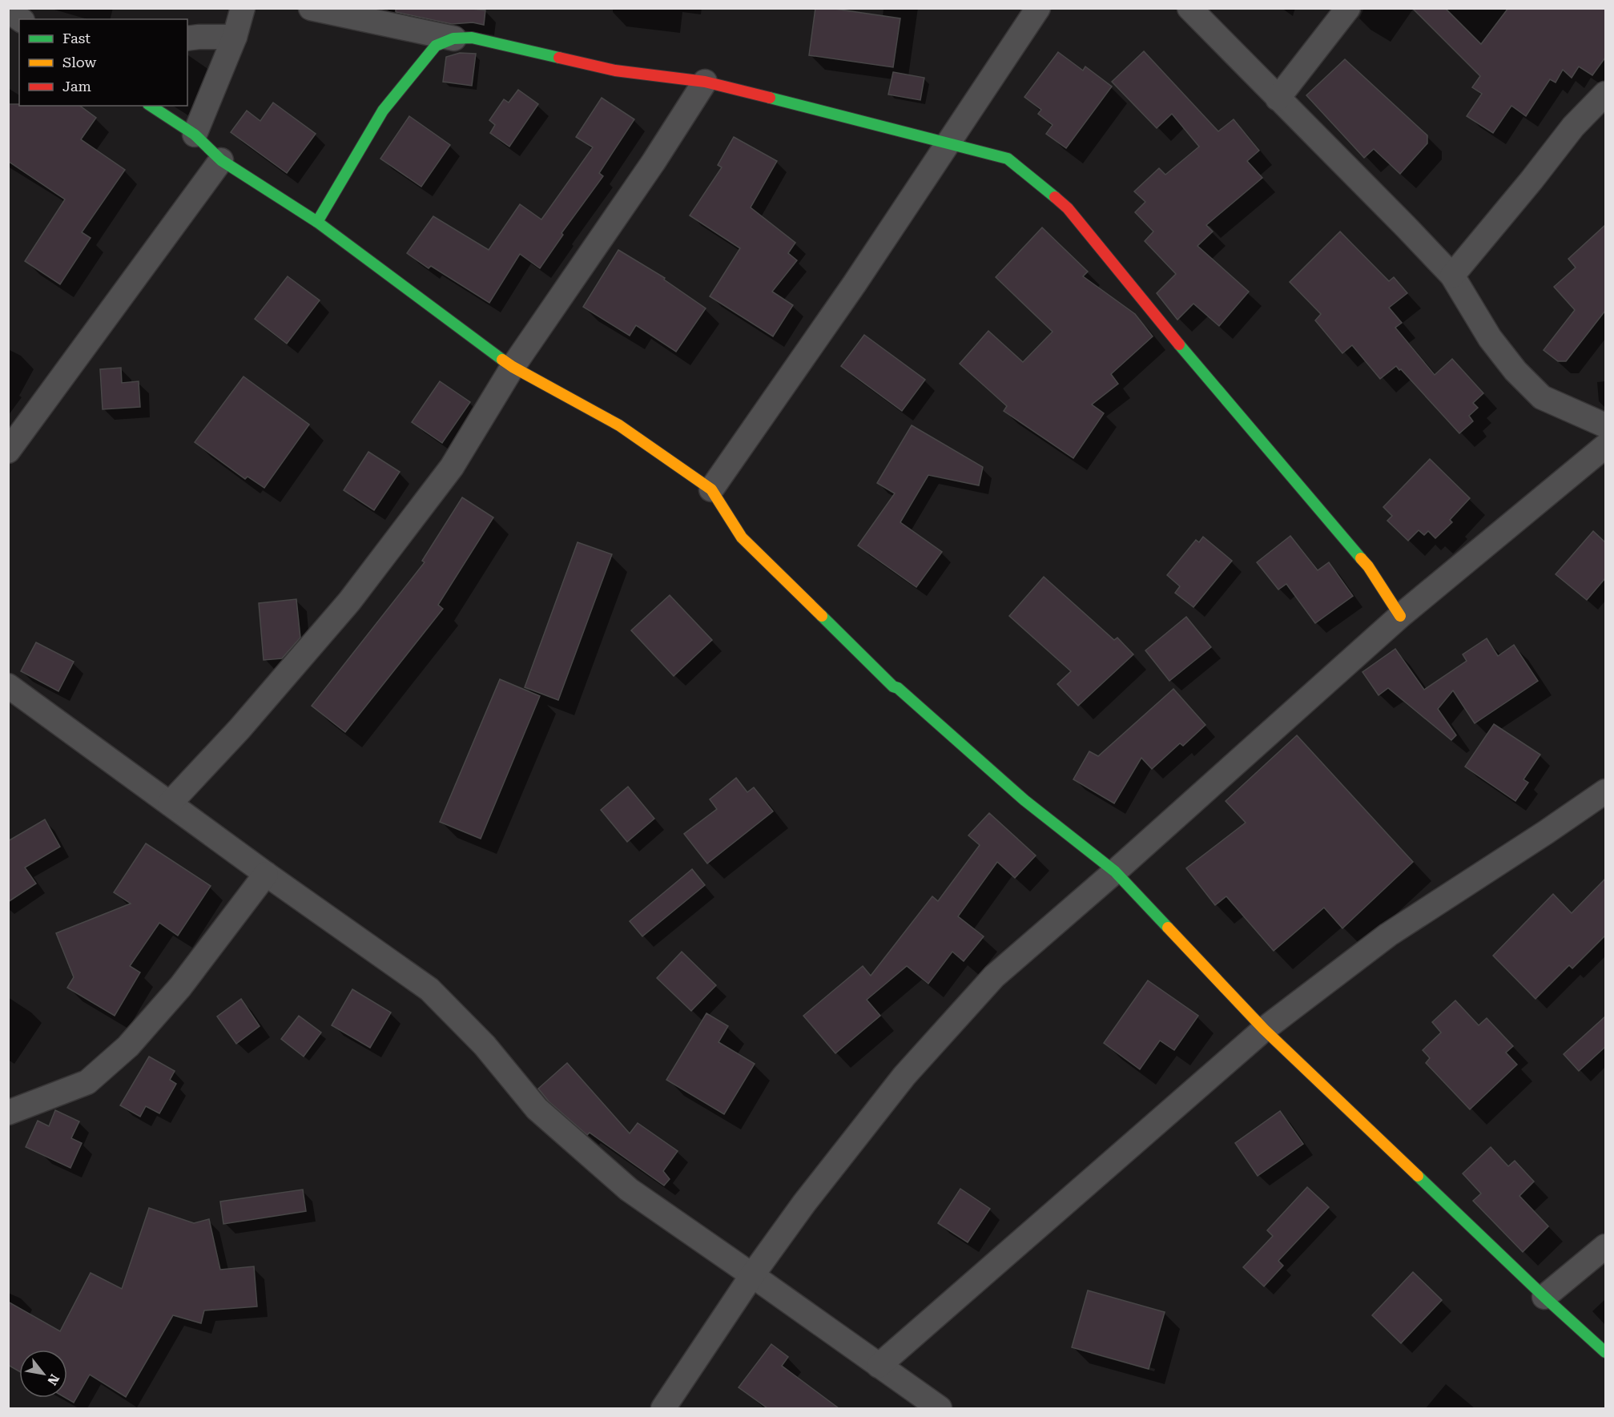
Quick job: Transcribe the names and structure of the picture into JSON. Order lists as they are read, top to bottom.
{
  "legend": ["Fast", "Slow", "Jam"],
  "north": "bottom right"
}
